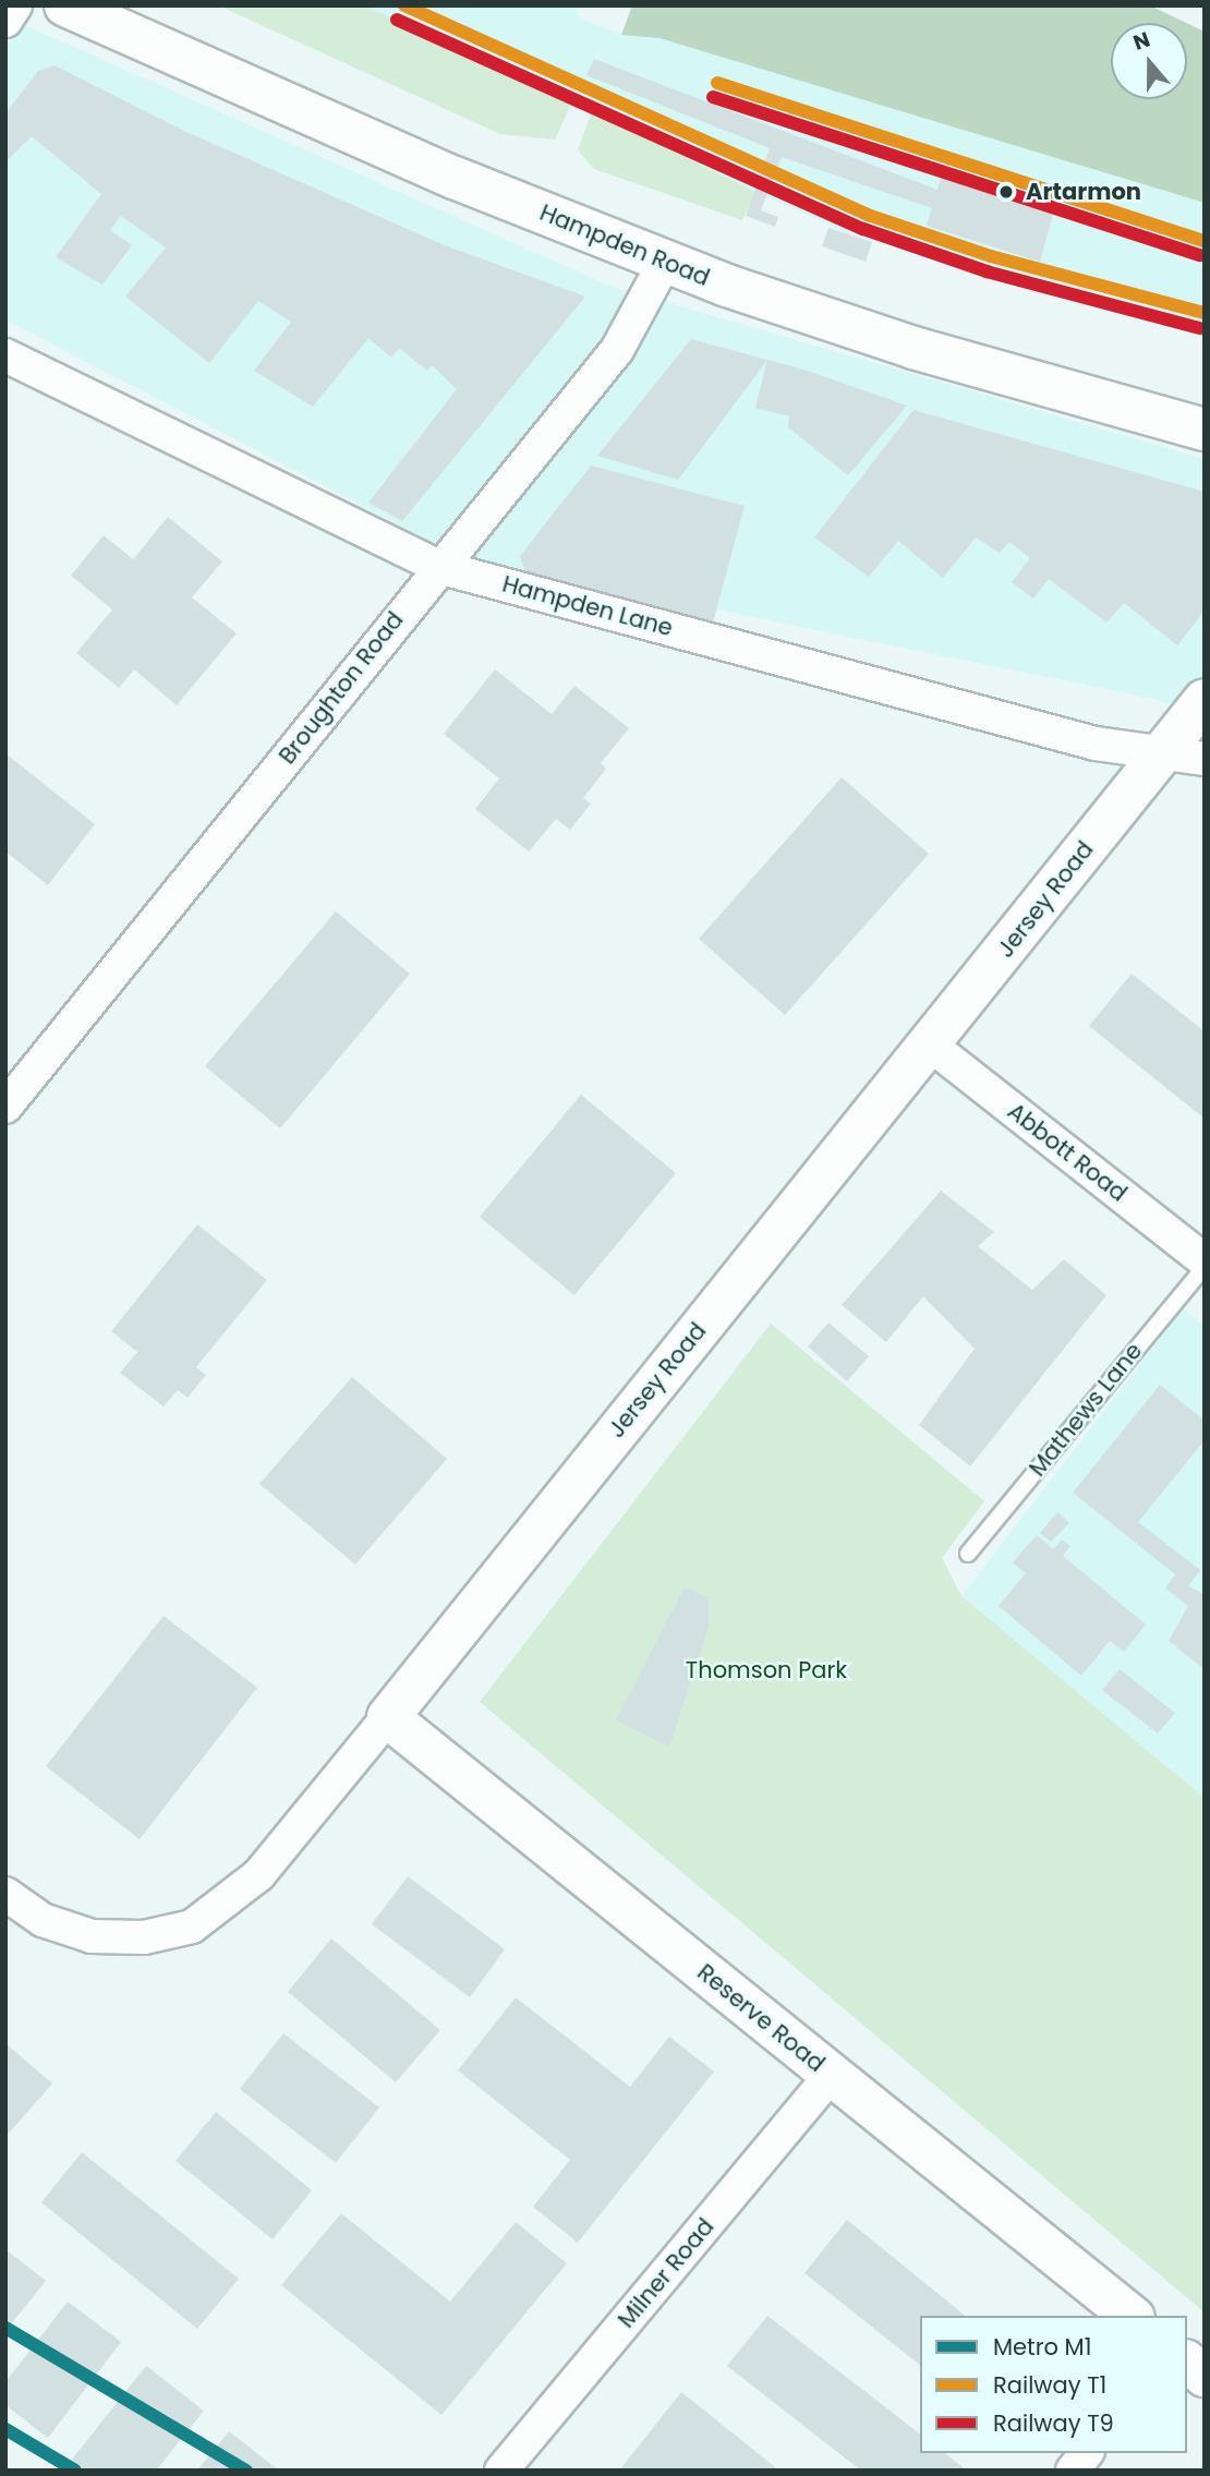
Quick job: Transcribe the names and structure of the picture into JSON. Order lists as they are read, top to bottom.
{
  "streets": {
    "street": [
      "Hampden Road",
      "Hampden Lane",
      "Broughton Road",
      "Jersey Road",
      "Abbott Road",
      "Reserve Road",
      "Milner Road"
    ],
    "lane": ["Mathews Lane"]
  },
  "crossings": [
    ["Hampden Road", "Broughton Road"],
    ["Hampden Lane", "Broughton Road"],
    ["Hampden Lane", "Jersey Road"],
    ["Jersey Road", "Abbott Road"],
    ["Jersey Road", "Reserve Road"],
    ["Reserve Road", "Milner Road"]
  ],
  "parks": ["Thomson Park"],
  "places": ["Artarmon"],
  "lines": ["rail line T1", "rail line T9", "metro line M1"],
  "legend": ["Metro M1", "Railway T1", "Railway T9"],
  "north": "top"
}
